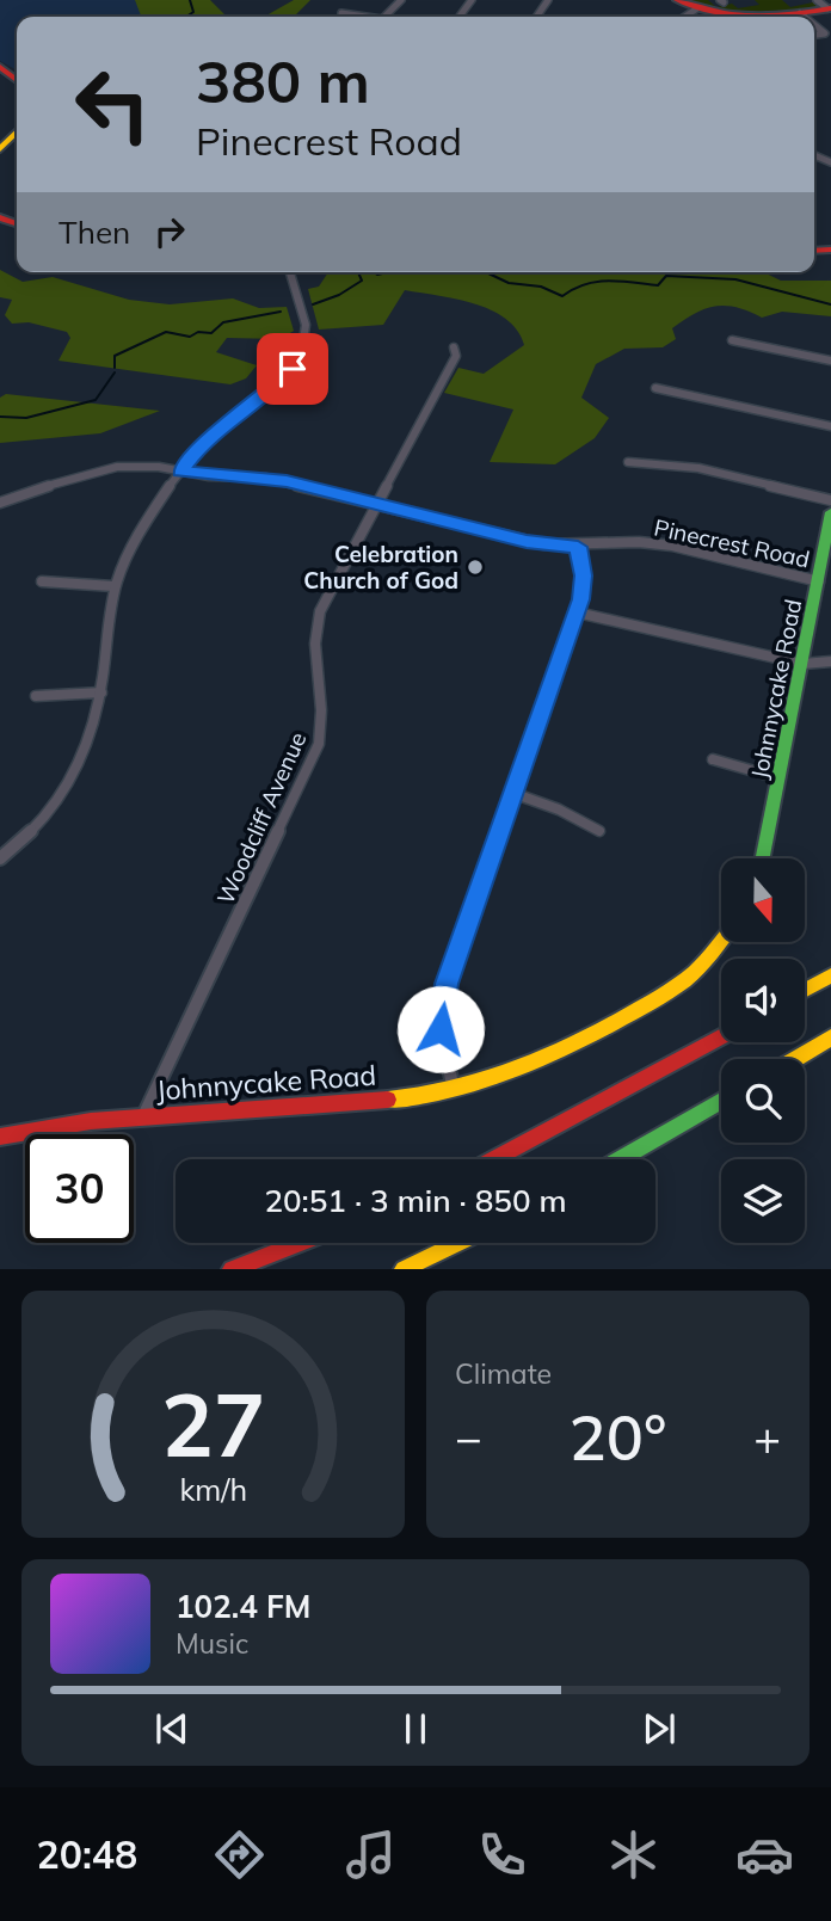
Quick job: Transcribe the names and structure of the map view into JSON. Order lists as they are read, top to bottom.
{
  "streets": {
    "main road": ["Johnnycake Road"],
    "street": ["Pinecrest Road", "Woodcliff Avenue"]
  },
  "crossings": [
    ["Pinecrest Road", "Johnnycake Road"],
    ["Pinecrest Road", "Woodcliff Avenue"],
    ["Johnnycake Road", "Woodcliff Avenue"]
  ],
  "places": ["Celebration Church of God"],
  "north": "bottom",
  "page": {
    "turn": ["380 m", "Pinecrest Road"],
    "then": "Then",
    "limit": "30",
    "trip": "20:51 · 3 min · 850 m",
    "tile": "Climate",
    "heat": ["−", "20°", "+"],
    "song": ["102.4 FM", "Music"],
    "tabs": "20:48",
    "gauge": ["27", "km/h"]
  }
}
